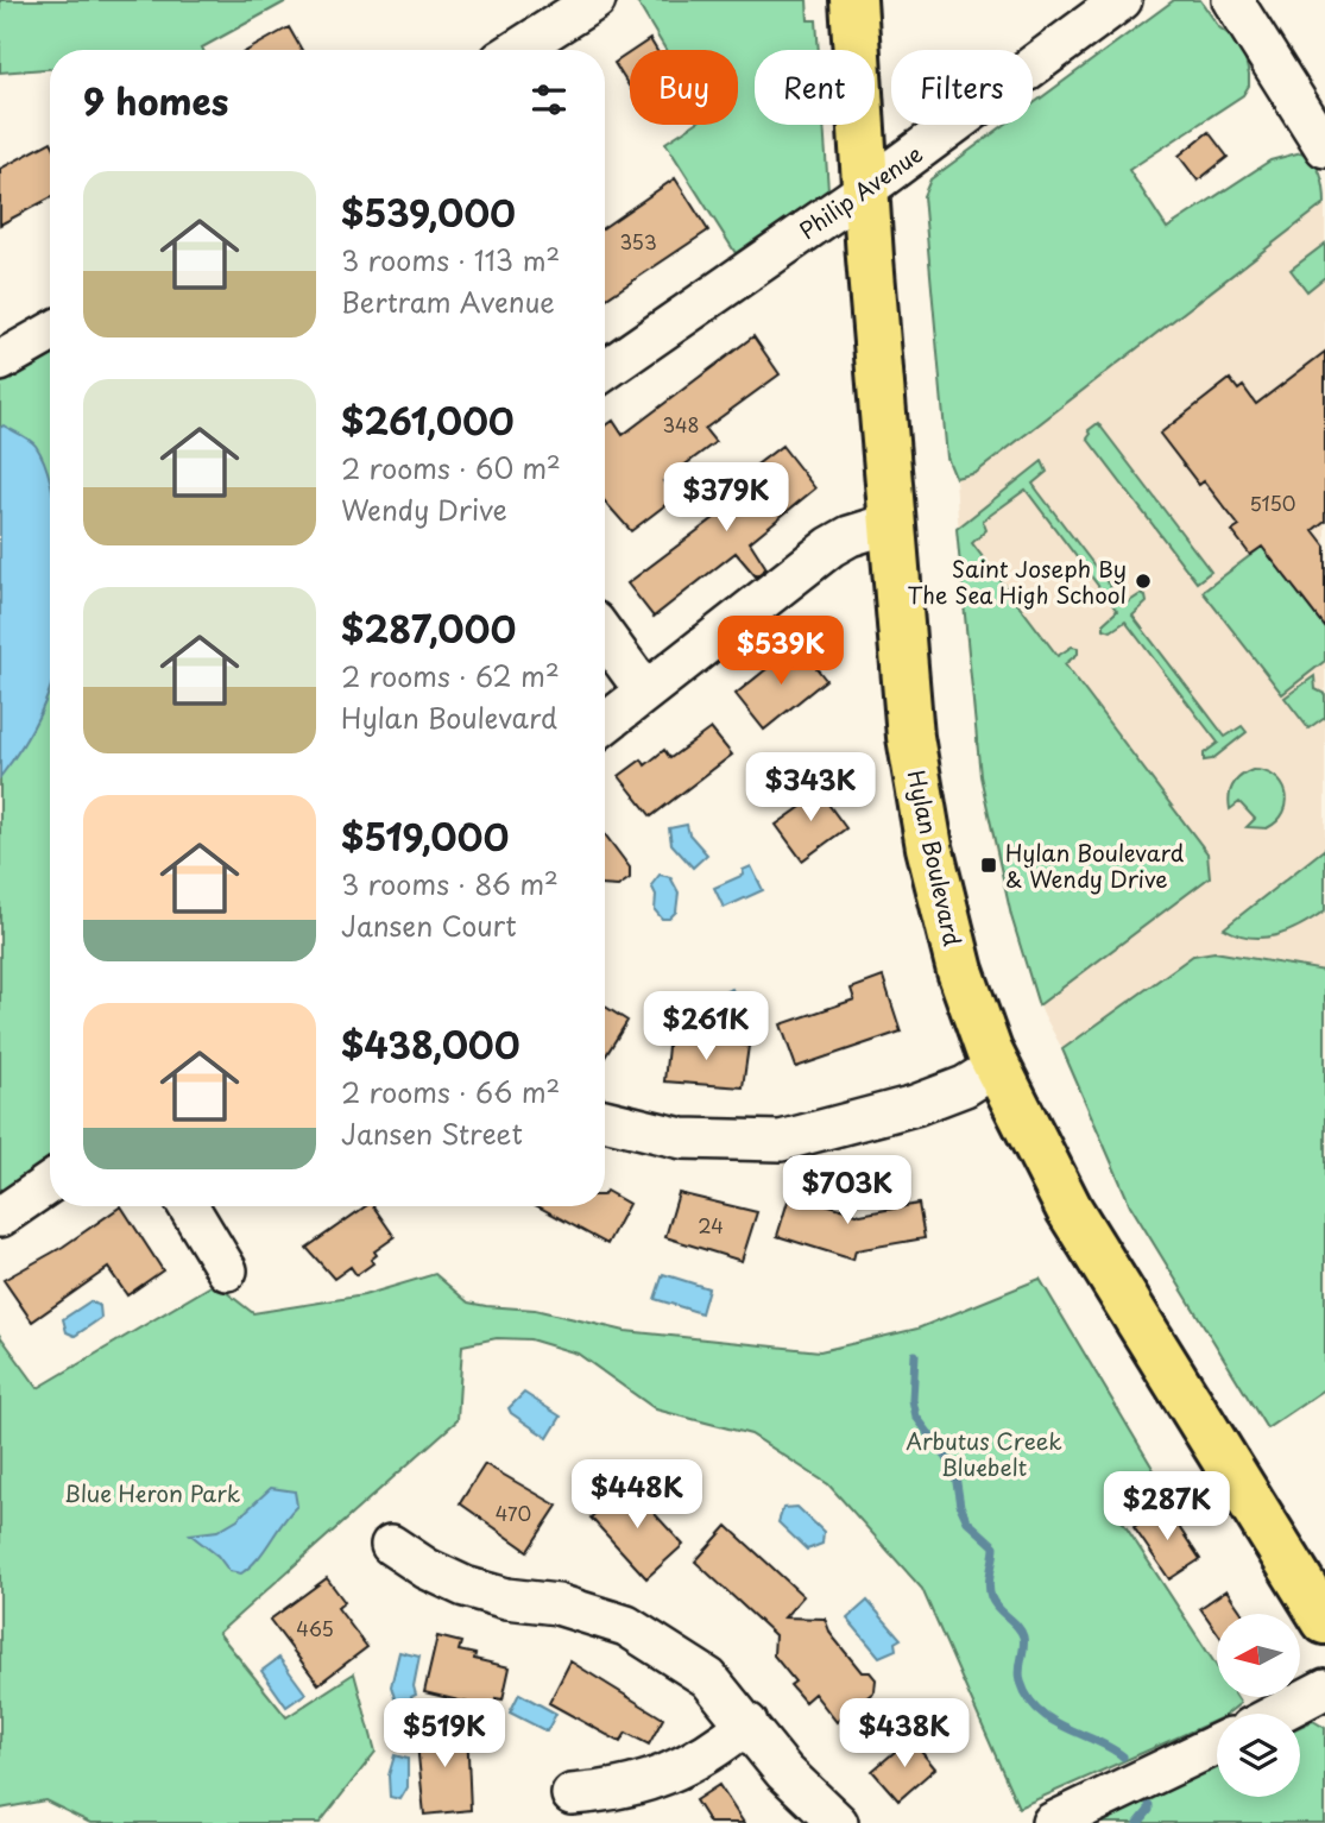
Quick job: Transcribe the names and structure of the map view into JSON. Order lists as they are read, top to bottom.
{
  "streets": {
    "main road": ["Hylan Boulevard"],
    "street": ["Philip Avenue"]
  },
  "crossings": [
    ["Philip Avenue", "Hylan Boulevard"]
  ],
  "parks": ["Arbutus Creek Bluebelt", "Blue Heron Park"],
  "places": {
    "other": ["Saint Joseph By The Sea High School"],
    "transit": ["Hylan Boulevard & Wendy Drive"]
  },
  "house_numbers": [
    "353",
    "348",
    "5150",
    "24",
    "470",
    "465"
  ],
  "north": "left",
  "page": {
    "chip": ["Buy", "Rent", "Filters"],
    "heading": "9 homes",
    "list": [
      {
        "name": "$539,000",
        "note": "3 rooms · 113 m² · Bertram Avenue"
      },
      {
        "name": "$261,000",
        "note": "2 rooms · 60 m² · Wendy Drive"
      },
      {
        "name": "$287,000",
        "note": "2 rooms · 62 m² · Hylan Boulevard"
      },
      {
        "name": "$519,000",
        "note": "3 rooms · 86 m² · Jansen Court"
      },
      {
        "name": "$438,000",
        "note": "2 rooms · 66 m² · Jansen Street"
      }
    ],
    "price": [
      "$379K",
      "$539K",
      "$343K",
      "$261K",
      "$703K",
      "$448K",
      "$287K",
      "$519K",
      "$438K"
    ]
  }
}
